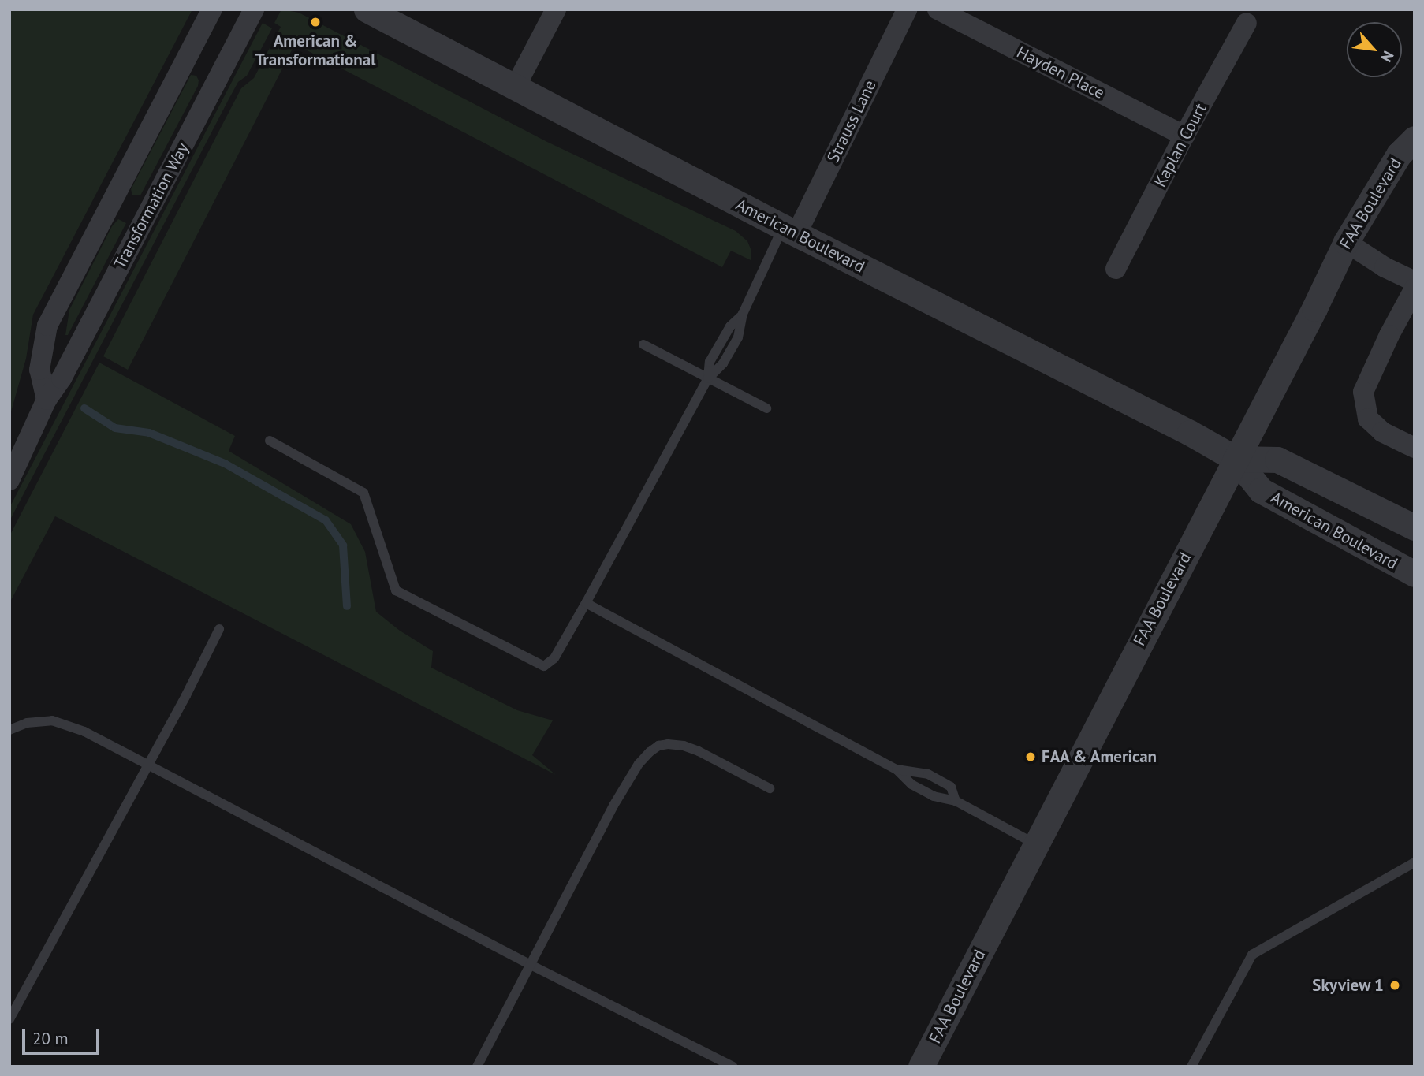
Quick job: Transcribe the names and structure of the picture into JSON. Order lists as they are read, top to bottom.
{
  "streets": {
    "street": [
      "Hayden Place",
      "Strauss Lane",
      "Kaplan Court",
      "FAA Boulevard",
      "Transformation Way",
      "American Boulevard"
    ]
  },
  "crossings": [
    ["Hayden Place", "Kaplan Court"],
    ["Strauss Lane", "American Boulevard"],
    ["FAA Boulevard", "American Boulevard"]
  ],
  "places": ["American & Transformational", "FAA & American", "Skyview 1"],
  "scale_bar": "20 m",
  "north": "bottom right"
}
